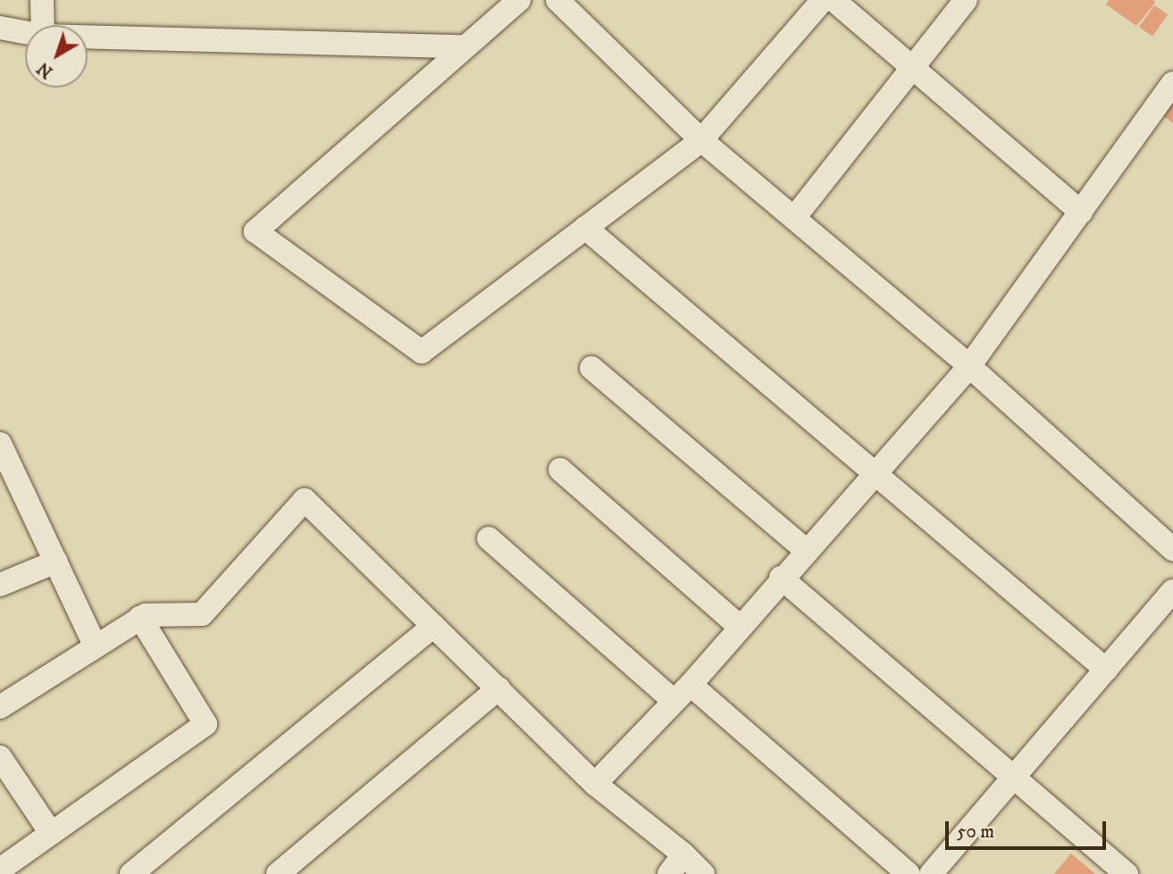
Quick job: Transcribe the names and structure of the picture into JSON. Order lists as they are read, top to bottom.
{
  "scale_bar": "50 m",
  "north": "bottom left"
}
